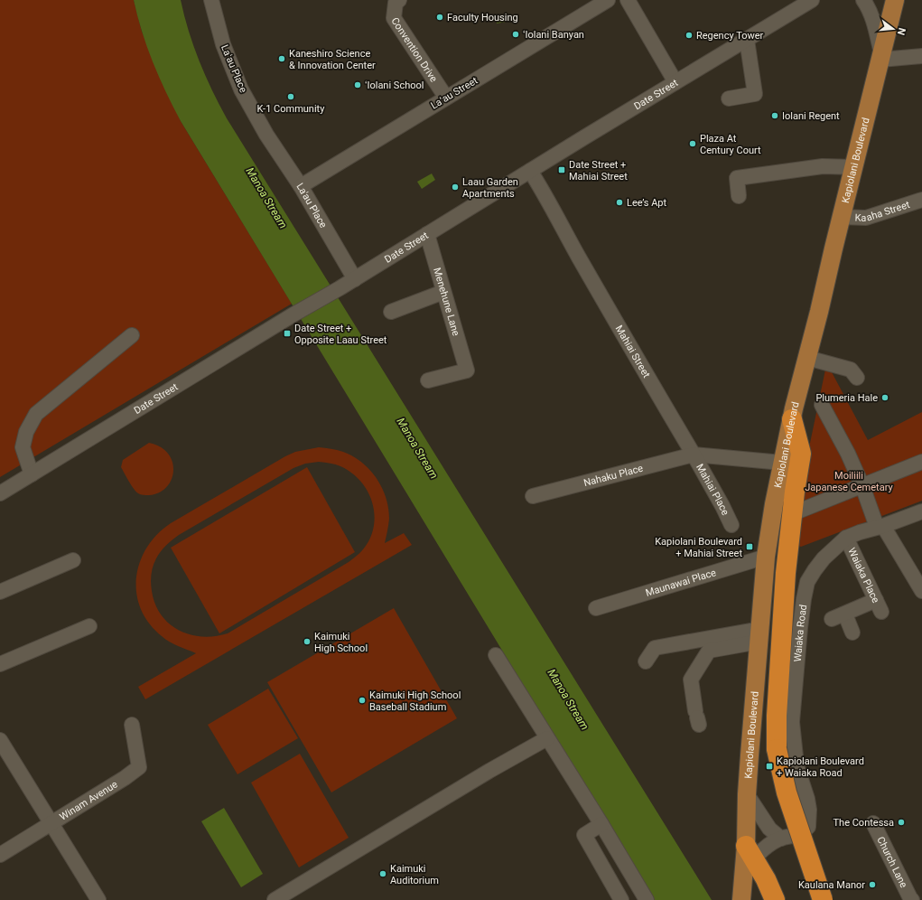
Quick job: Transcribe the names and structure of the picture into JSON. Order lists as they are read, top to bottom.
{
  "streets": {
    "main road": ["Kapiolani Boulevard"],
    "street": [
      "Convention Drive",
      "Laʻau Place",
      "Laʻau Street",
      "Date Street",
      "La'au Place",
      "Kaaha Street",
      "Menehune Lane",
      "Mahiai Street",
      "Nahaku Place",
      "Mahiai Place",
      "Waiaka Place",
      "Maunawai Place",
      "Waiaka Road",
      "Winam Avenue",
      "Church Lane"
    ]
  },
  "crossings": [
    ["Convention Drive", "Laʻau Street"],
    ["Laʻau Place", "La'au Place"],
    ["Laʻau Street", "La'au Place"],
    ["Date Street", "La'au Place"],
    ["Date Street", "Menehune Lane"],
    ["Date Street", "Mahiai Street"],
    ["Kapiolani Boulevard", "Kaaha Street"],
    ["Kapiolani Boulevard", "Maunawai Place"],
    ["Kapiolani Boulevard", "Waiaka Road"],
    ["Mahiai Street", "Nahaku Place"],
    ["Mahiai Street", "Mahiai Place"],
    ["Nahaku Place", "Mahiai Place"],
    ["Waiaka Place", "Waiaka Road"]
  ],
  "water": ["Manoa Stream"],
  "parks": ["Moiliili Japanese Cemetary"],
  "places": {
    "other": [
      "Faculty Housing",
      "ʻIolani Banyan",
      "Regency Tower",
      "Kaneshiro Science & Innovation Center",
      "ʻIolani School",
      "K-1 Community",
      "Iolani Regent",
      "Plaza At Century Court",
      "Laau Garden Apartments",
      "Lee’s Apt",
      "Plumeria Hale",
      "Kaimuki High School",
      "Kaimuki High School Baseball Stadium",
      "The Contessa",
      "Kaimuki Auditorium",
      "Kaulana Manor"
    ],
    "transit": [
      "Date Street + Mahiai Street",
      "Date Street + Opposite Laau Street",
      "Kapiolani Boulevard + Mahiai Street",
      "Kapiolani Boulevard + Waiaka Road"
    ]
  },
  "north": "right"
}
